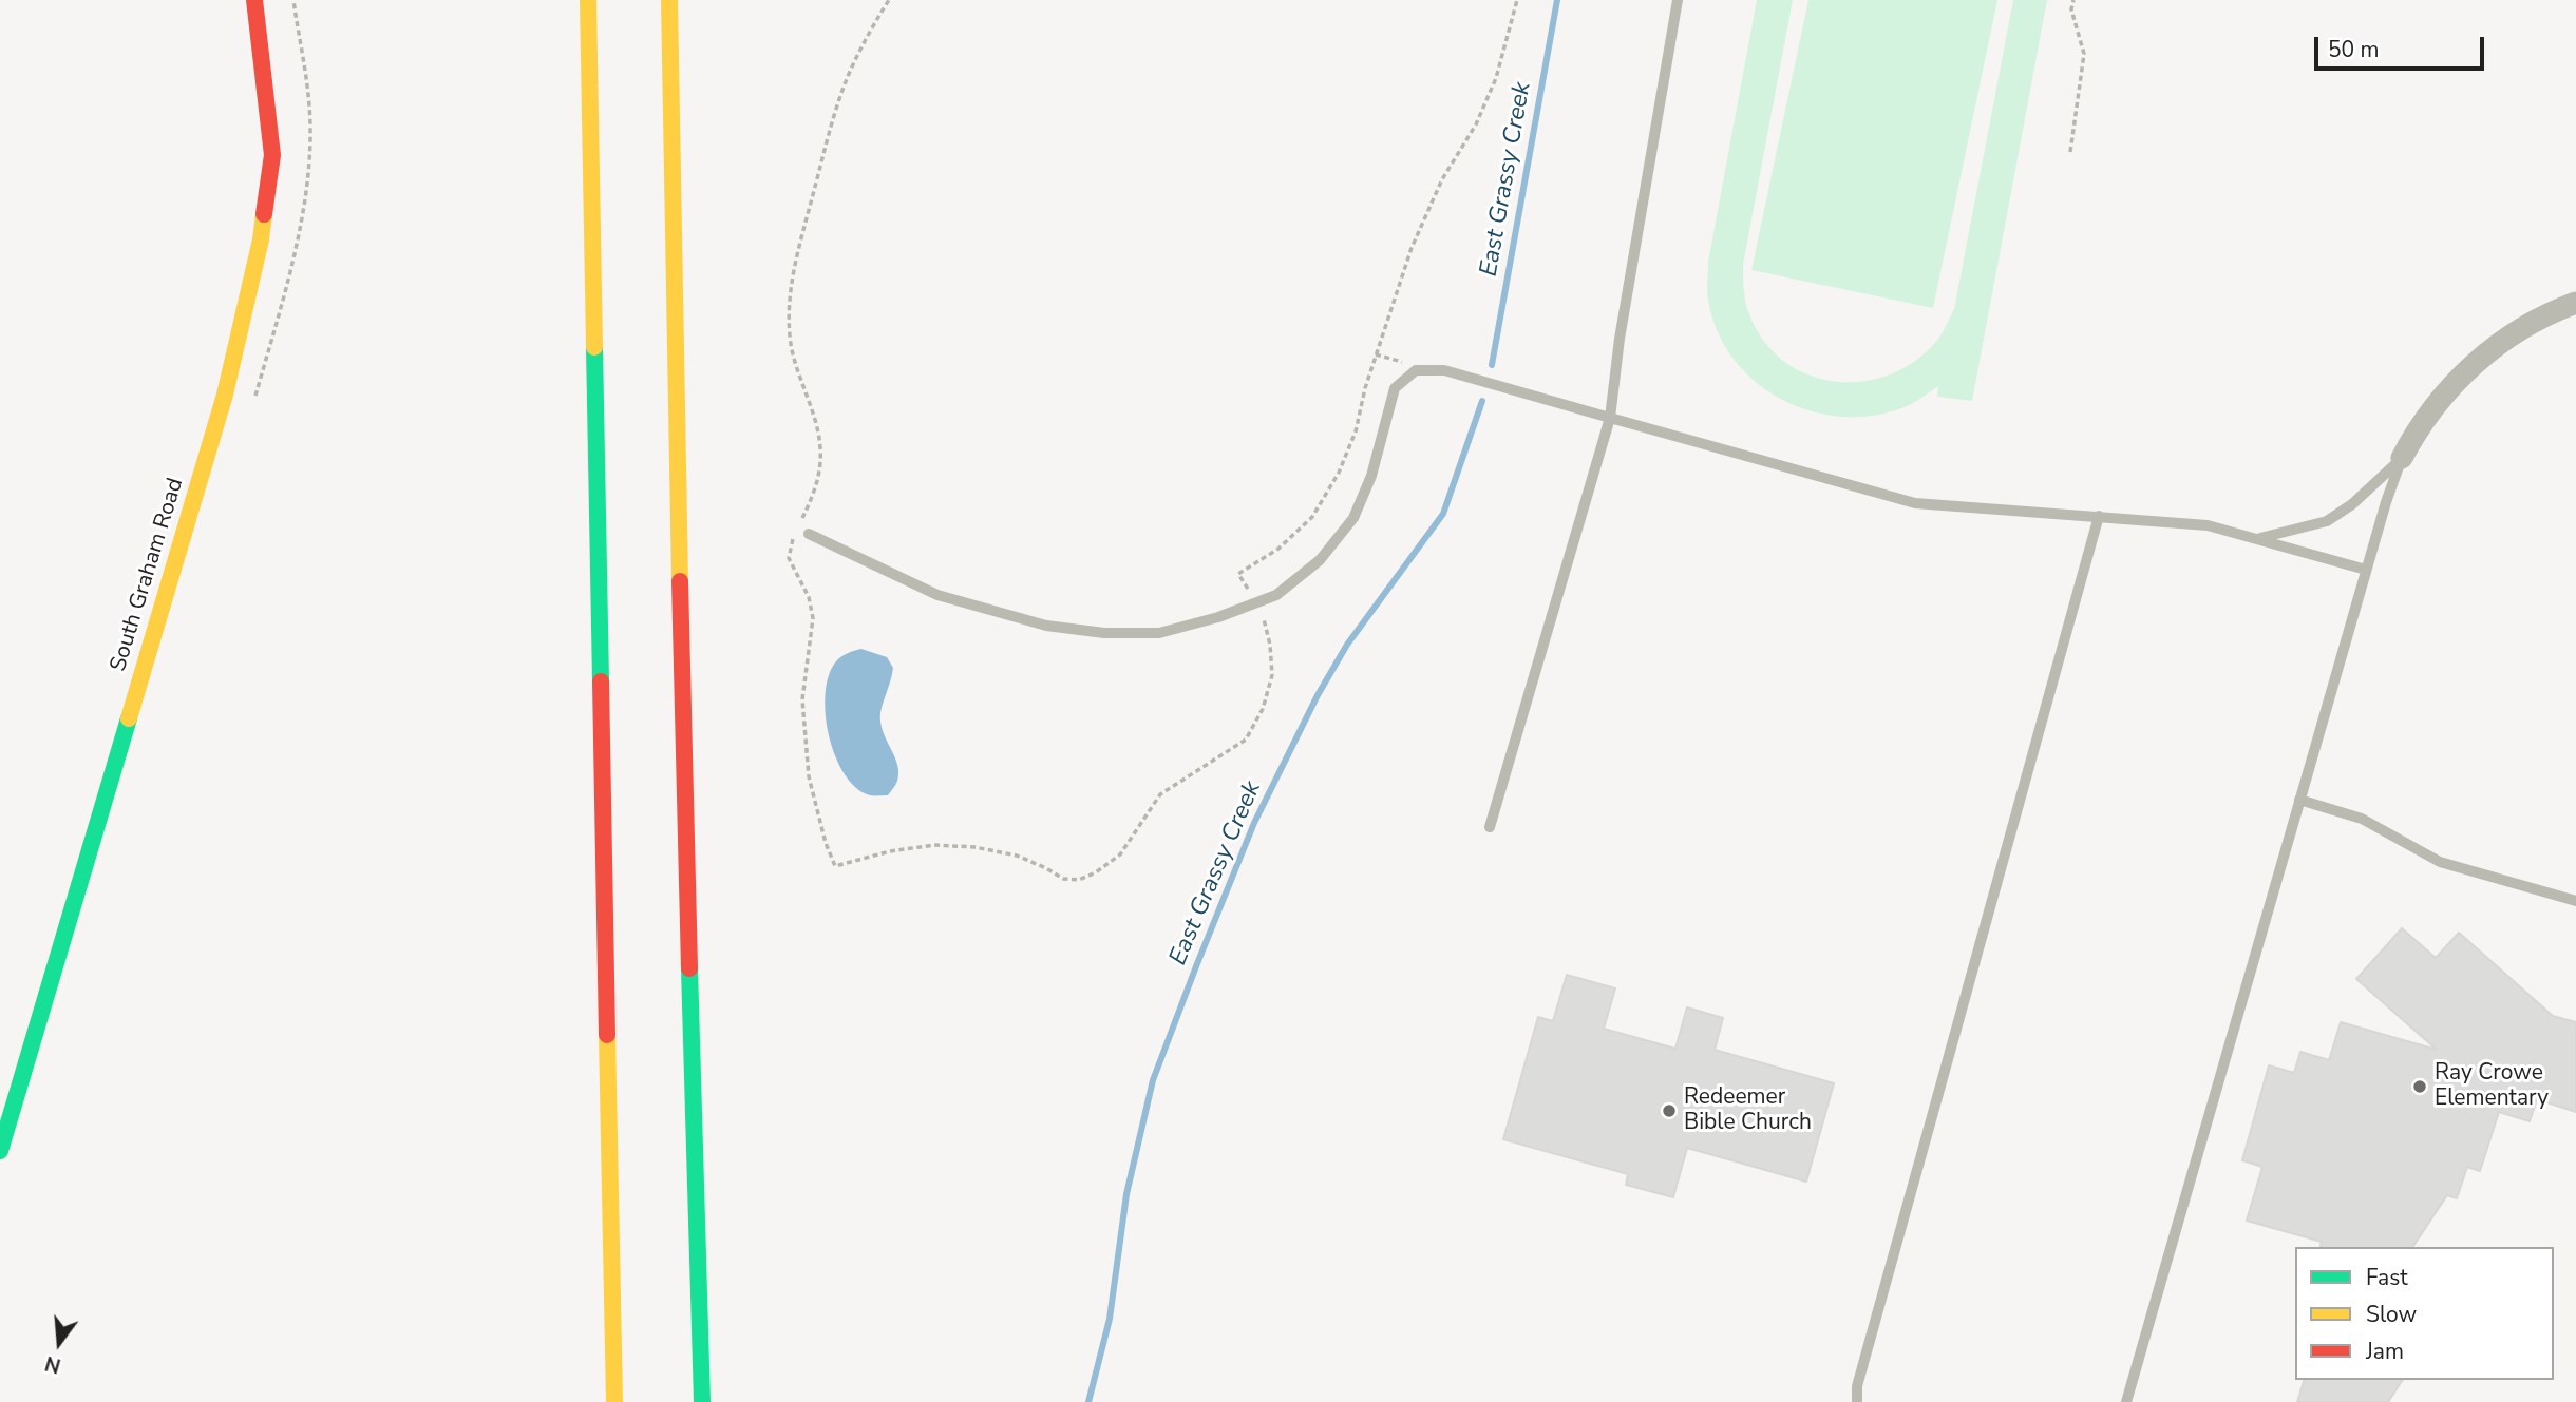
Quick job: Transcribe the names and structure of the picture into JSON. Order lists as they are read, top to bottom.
{
  "streets": {
    "main road": ["South Graham Road"]
  },
  "water": ["East Grassy Creek"],
  "places": ["Ray Crowe Elementary", "Redeemer Bible Church"],
  "legend": ["Fast", "Slow", "Jam"],
  "scale_bar": "50 m",
  "north": "bottom"
}
